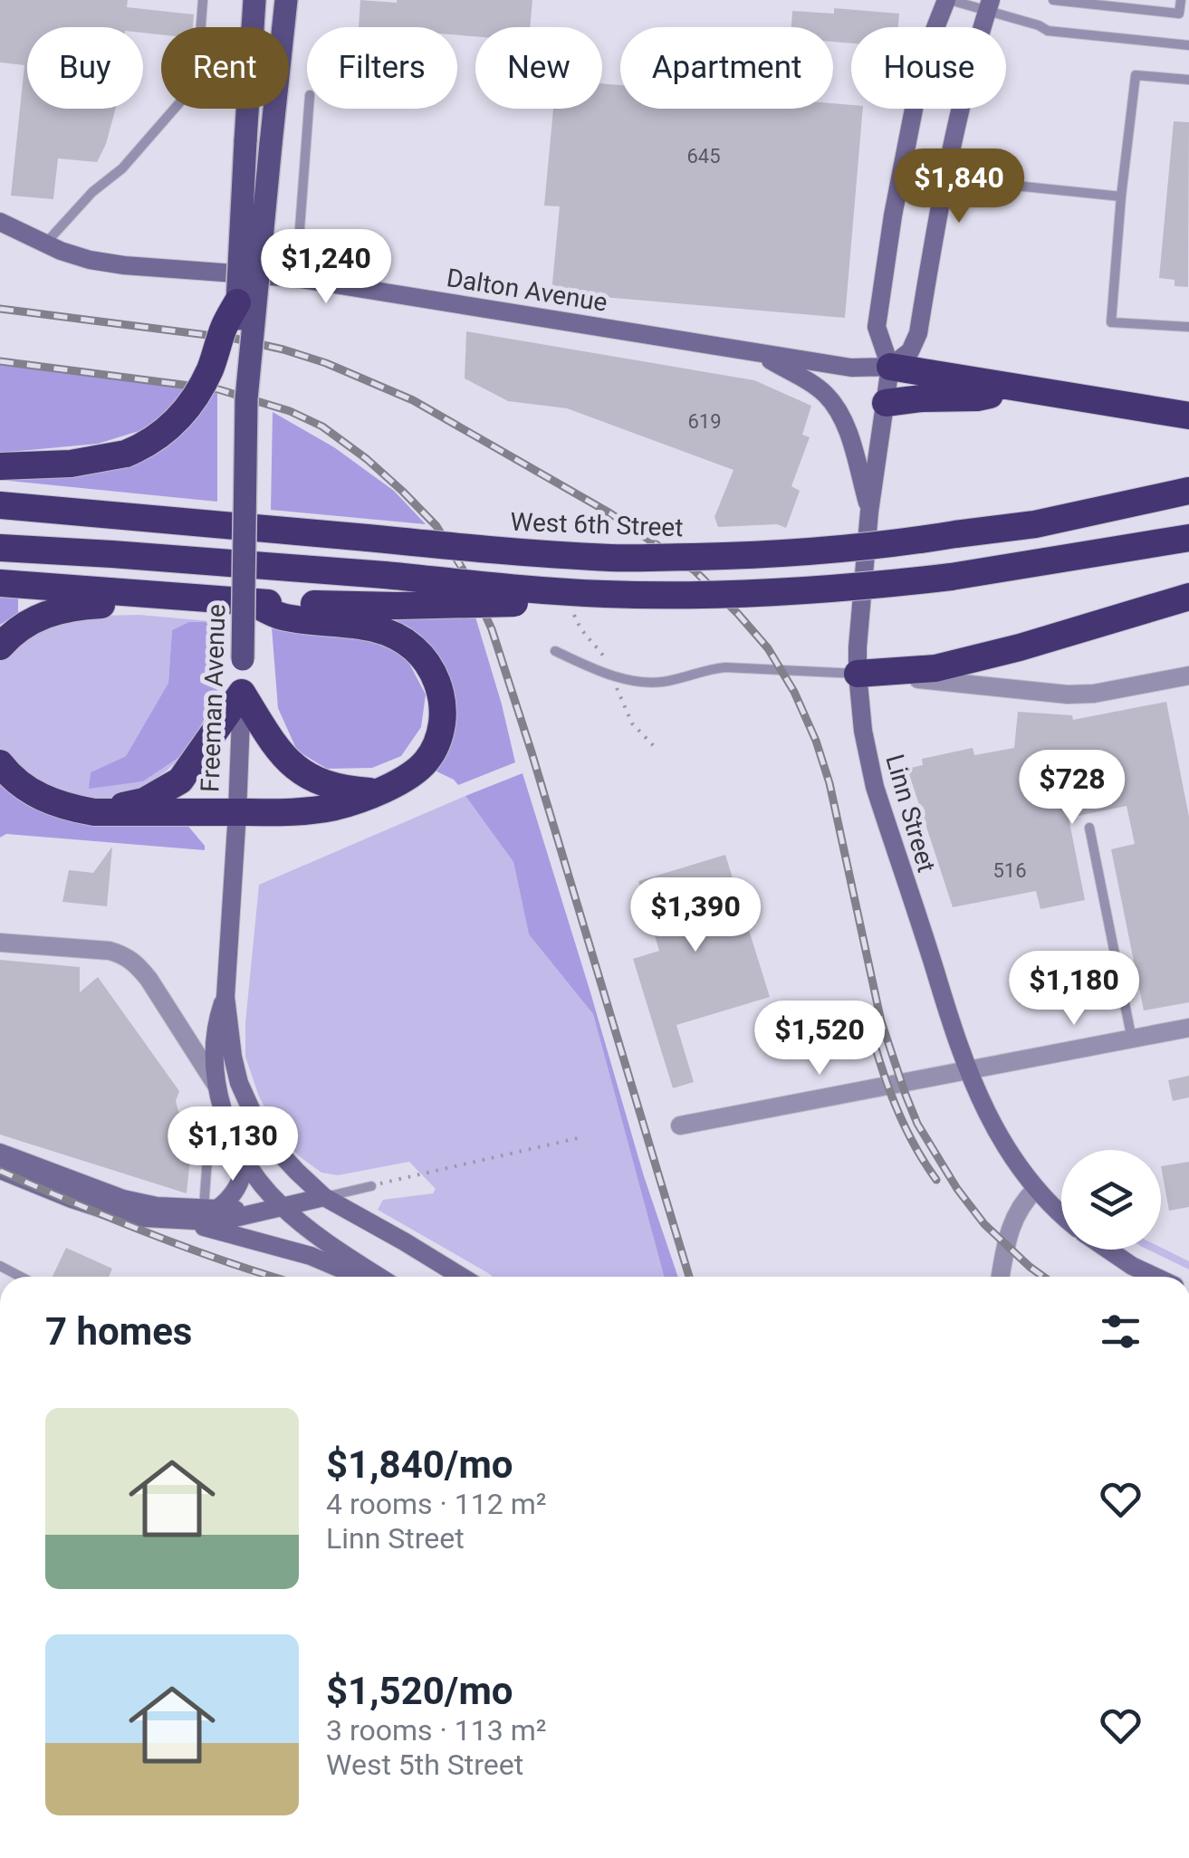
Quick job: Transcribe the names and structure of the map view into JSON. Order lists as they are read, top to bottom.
{
  "streets": {
    "highway": ["West 6th Street"],
    "main road": ["Dalton Avenue", "Freeman Avenue", "Linn Street"]
  },
  "crossings": [
    ["Dalton Avenue", "Linn Street"]
  ],
  "house_numbers": ["645", "619", "516"],
  "page": {
    "chip": [
      "Buy",
      "Rent",
      "Filters",
      "New",
      "Apartment",
      "House"
    ],
    "price": [
      "$1,840",
      "$1,240",
      "$728",
      "$1,390",
      "$1,180",
      "$1,520",
      "$1,130"
    ],
    "heading": "7 homes",
    "list": [
      {
        "name": "$1,840/mo",
        "note": "4 rooms · 112 m² · Linn Street"
      },
      {
        "name": "$1,520/mo",
        "note": "3 rooms · 113 m² · West 5th Street"
      }
    ]
  }
}
